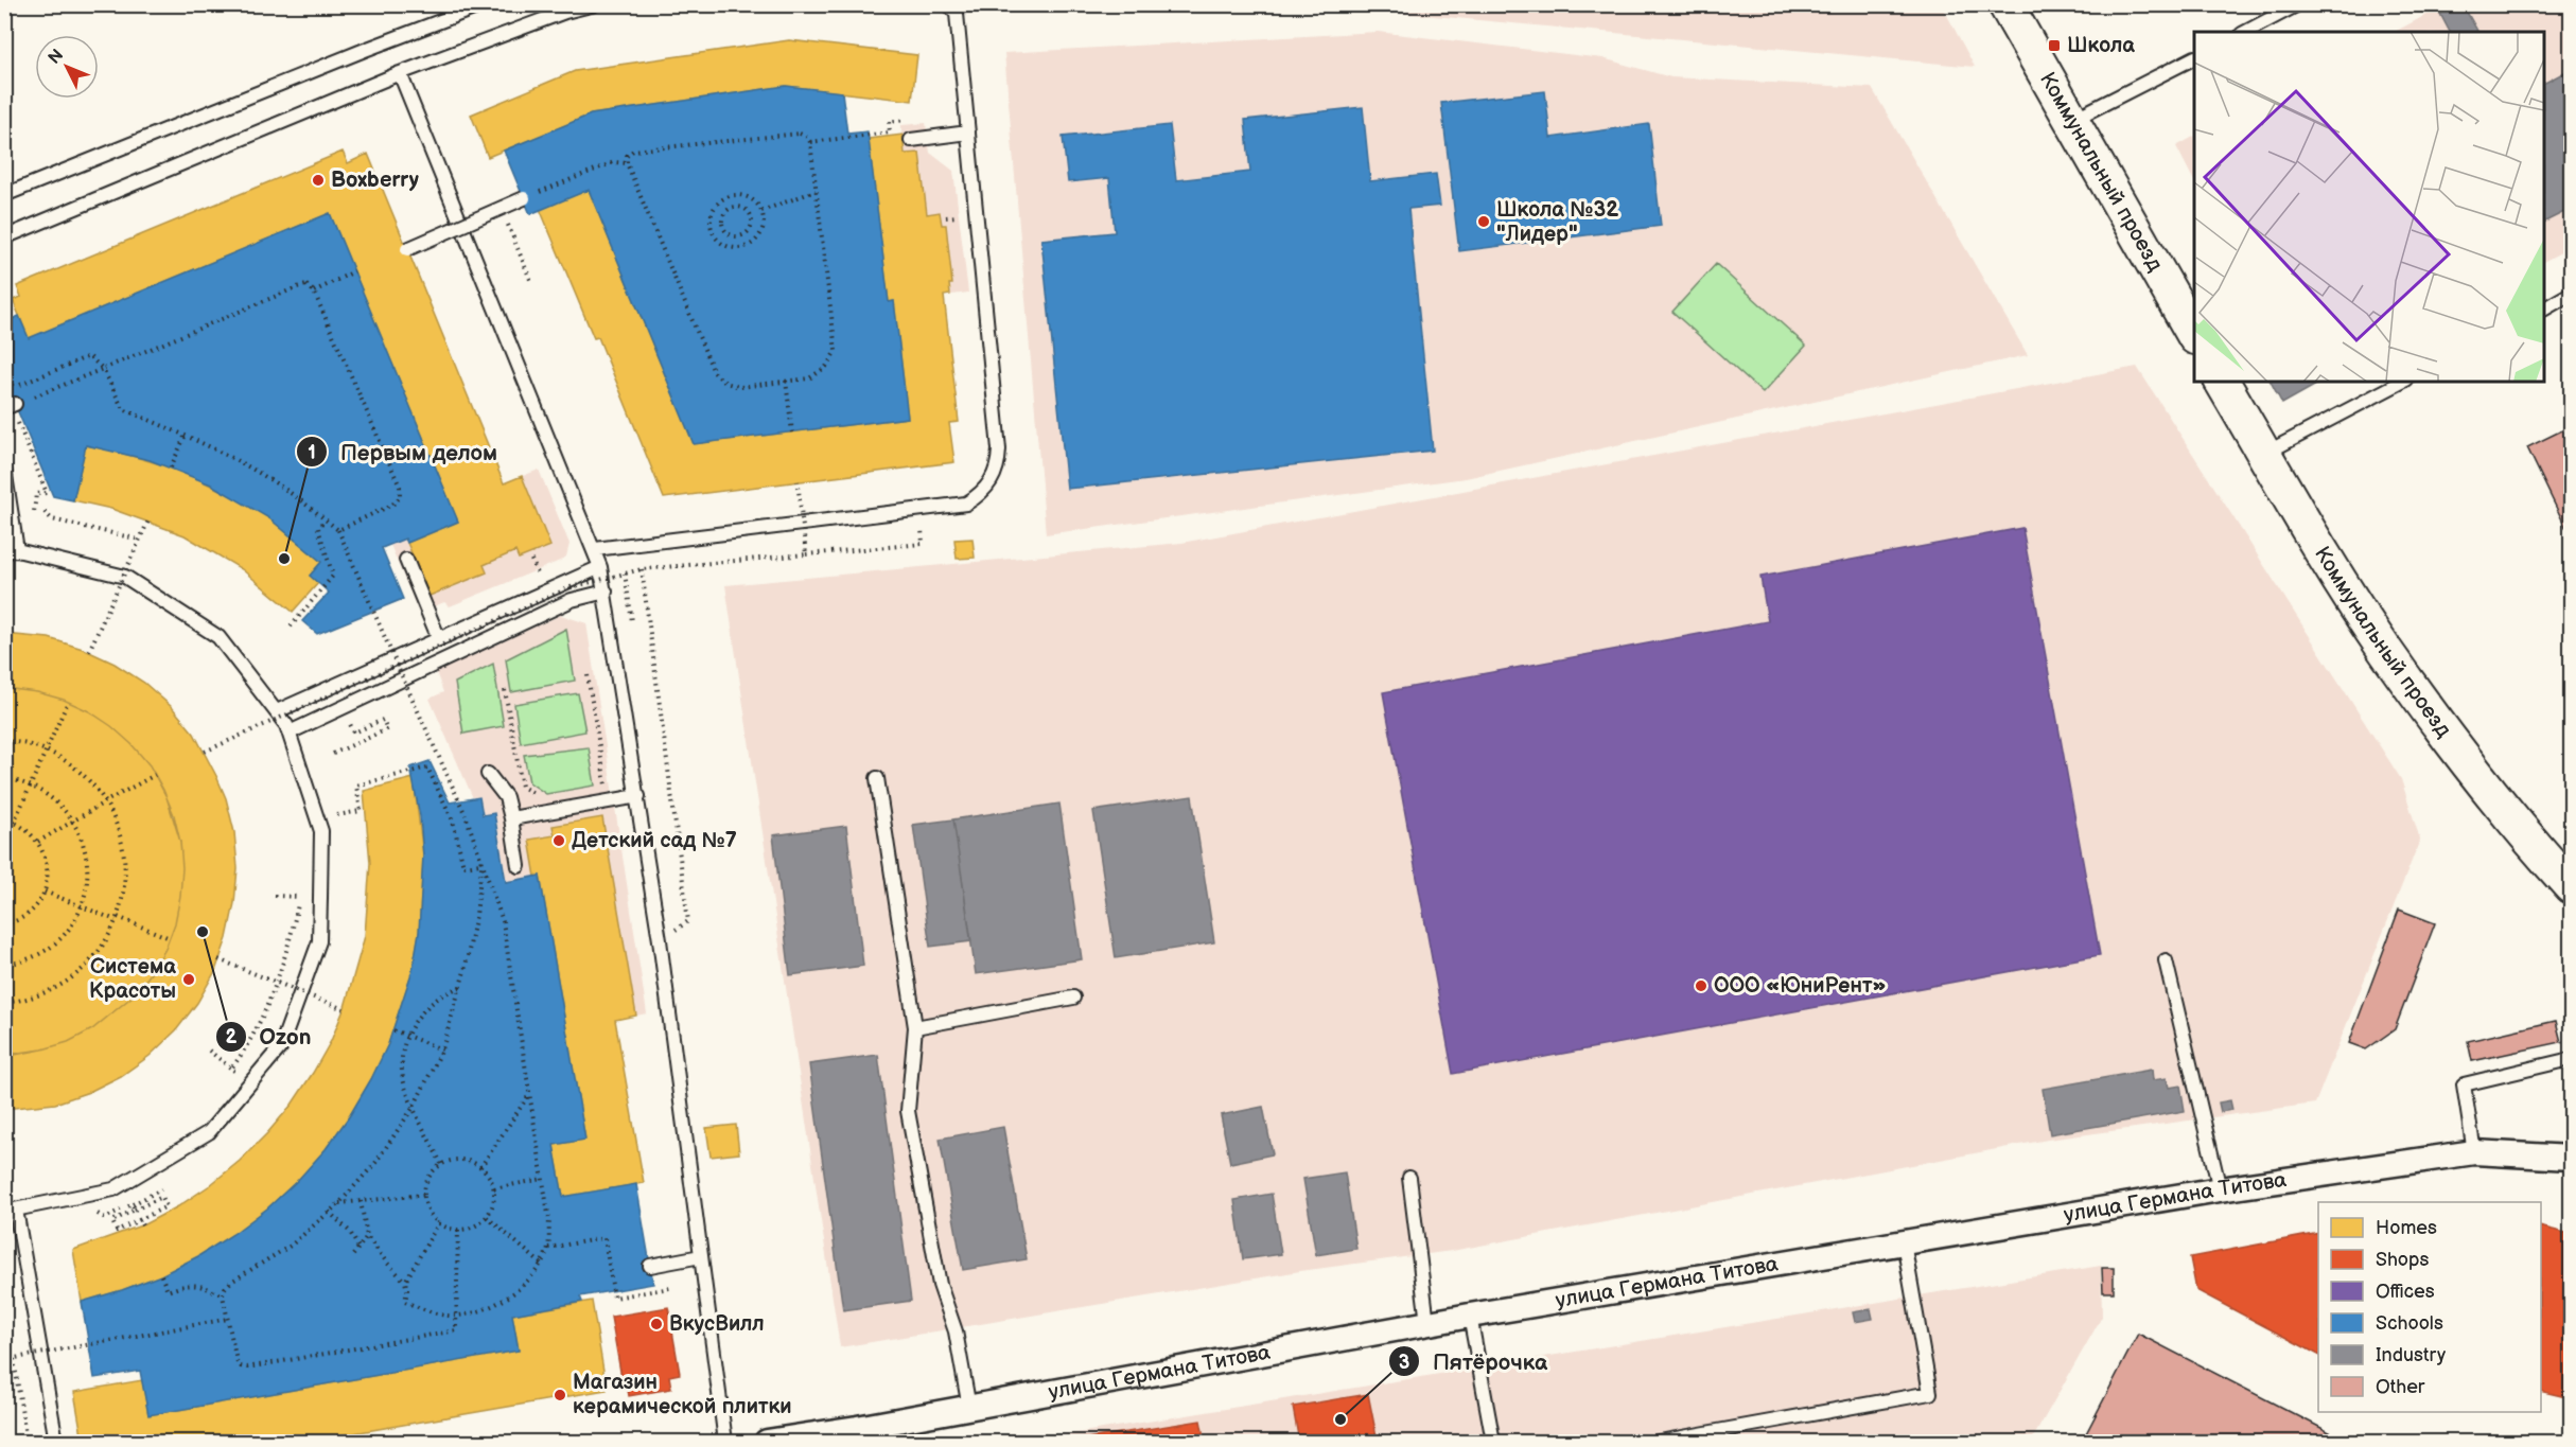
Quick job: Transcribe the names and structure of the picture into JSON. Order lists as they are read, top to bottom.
{
  "streets": {
    "street": ["Коммунальный проезд", "улица Германа Титова"]
  },
  "places": {
    "transit": ["Школа"],
    "other": [
      "Boxberry",
      "Школа №32 \"Лидер\"",
      "Первым делом",
      "Детский сад №7",
      "Ozon",
      "Система Красоты",
      "ООО «ЮниРент»",
      "ВкусВилл",
      "Магазин керамической плитки",
      "Пятёрочка"
    ]
  },
  "legend": [
    "Homes",
    "Shops",
    "Offices",
    "Schools",
    "Industry",
    "Other"
  ],
  "north": "top left"
}
